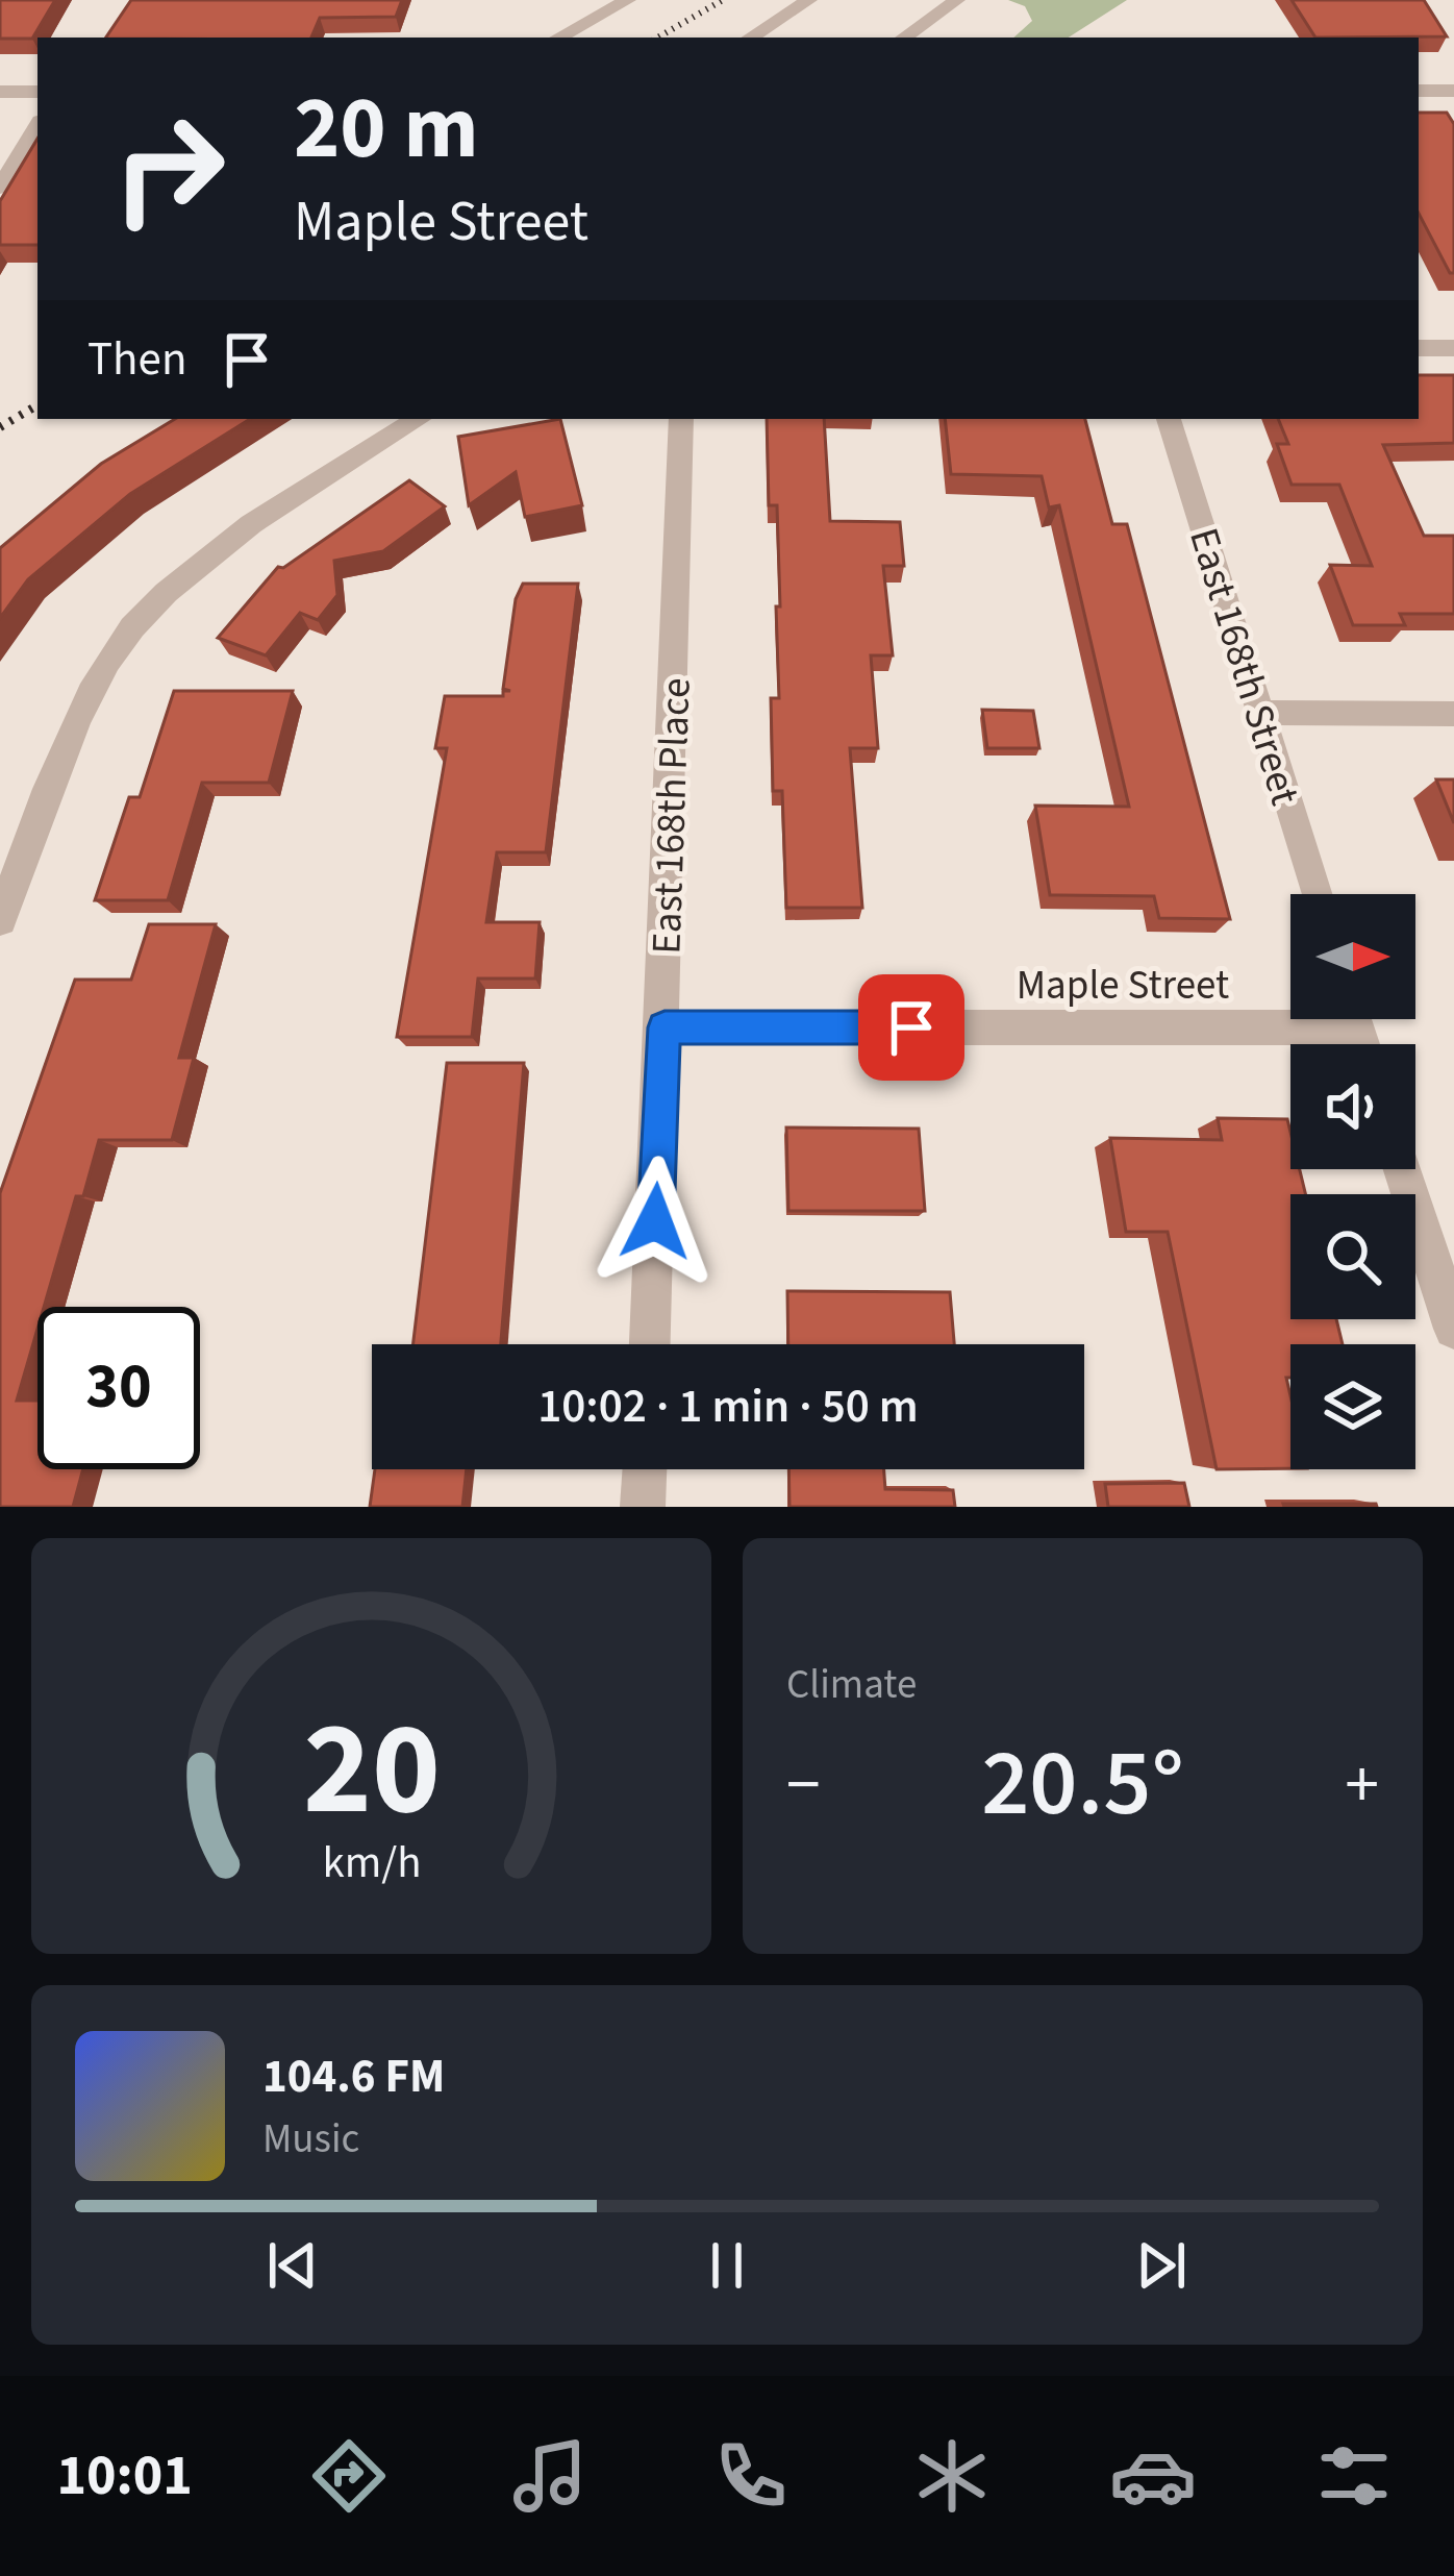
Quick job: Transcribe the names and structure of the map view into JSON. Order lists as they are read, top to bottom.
{
  "streets": {
    "street": ["East 168th Street", "East 168th Place", "Maple Street"]
  },
  "crossings": [
    ["East 168th Place", "Maple Street"]
  ],
  "north": "right",
  "page": {
    "turn": ["20 m", "Maple Street"],
    "then": "Then",
    "limit": "30",
    "trip": "10:02 · 1 min · 50 m",
    "tile": "Climate",
    "heat": ["−", "20.5°", "+"],
    "song": ["104.6 FM", "Music"],
    "tabs": "10:01",
    "gauge": ["20", "km/h"]
  }
}
